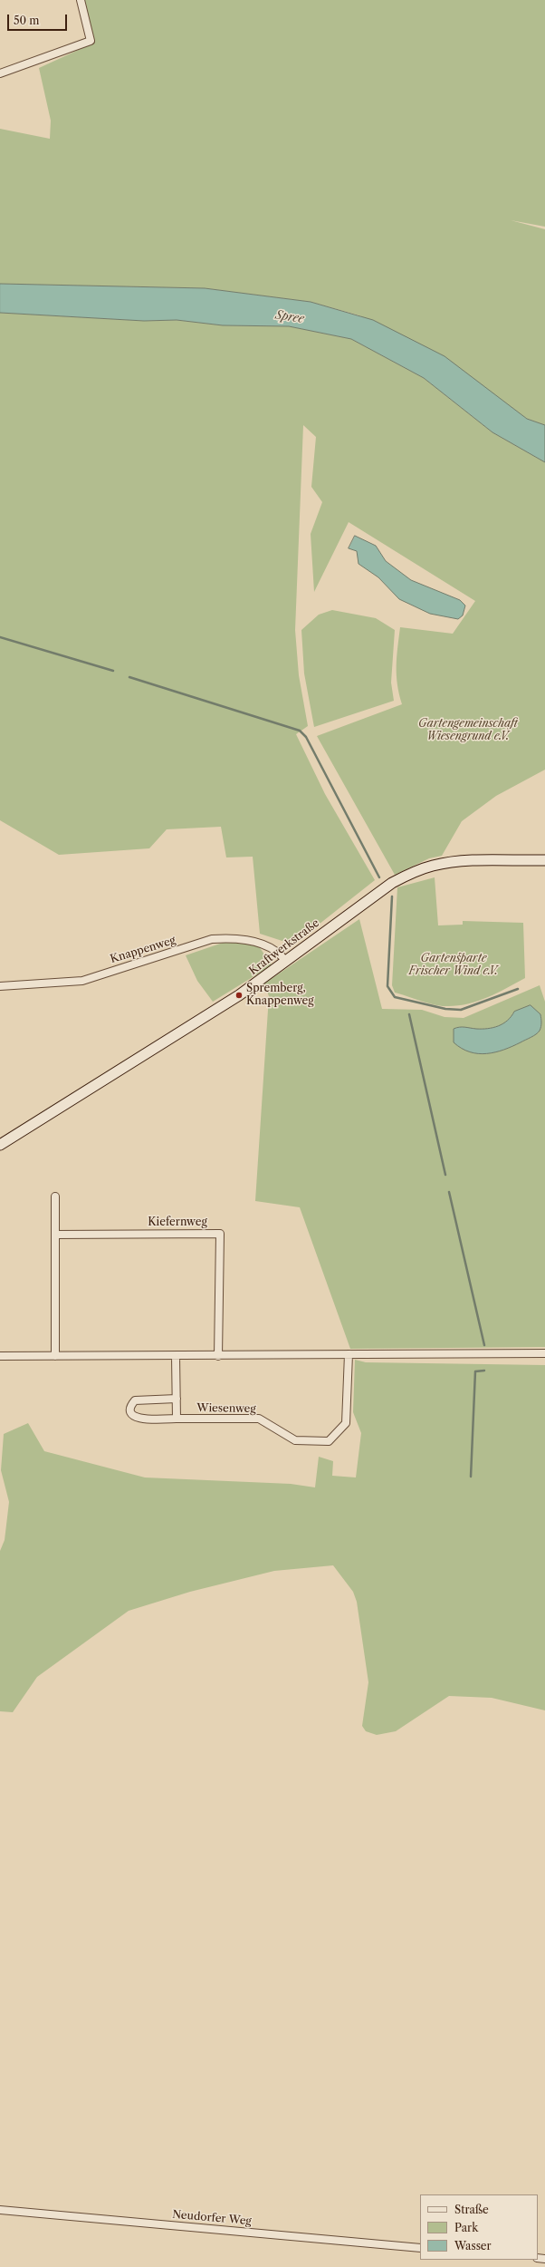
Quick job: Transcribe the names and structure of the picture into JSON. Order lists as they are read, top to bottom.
{
  "streets": {
    "main road": ["Kraftwerkstraße"],
    "street": [
      "Knappenweg",
      "Kiefernweg",
      "Wiesenweg",
      "Neudorfer Weg"
    ]
  },
  "crossings": [
    ["Kraftwerkstraße", "Knappenweg"]
  ],
  "water": ["Spree"],
  "parks": ["Gartengemeinschaft Wiesengrund e.V.", "Gartensparte Frischer Wind e.V."],
  "places": ["Spremberg, Knappenweg"],
  "legend": ["Straße", "Park", "Wasser"],
  "scale_bar": "50 m"
}
